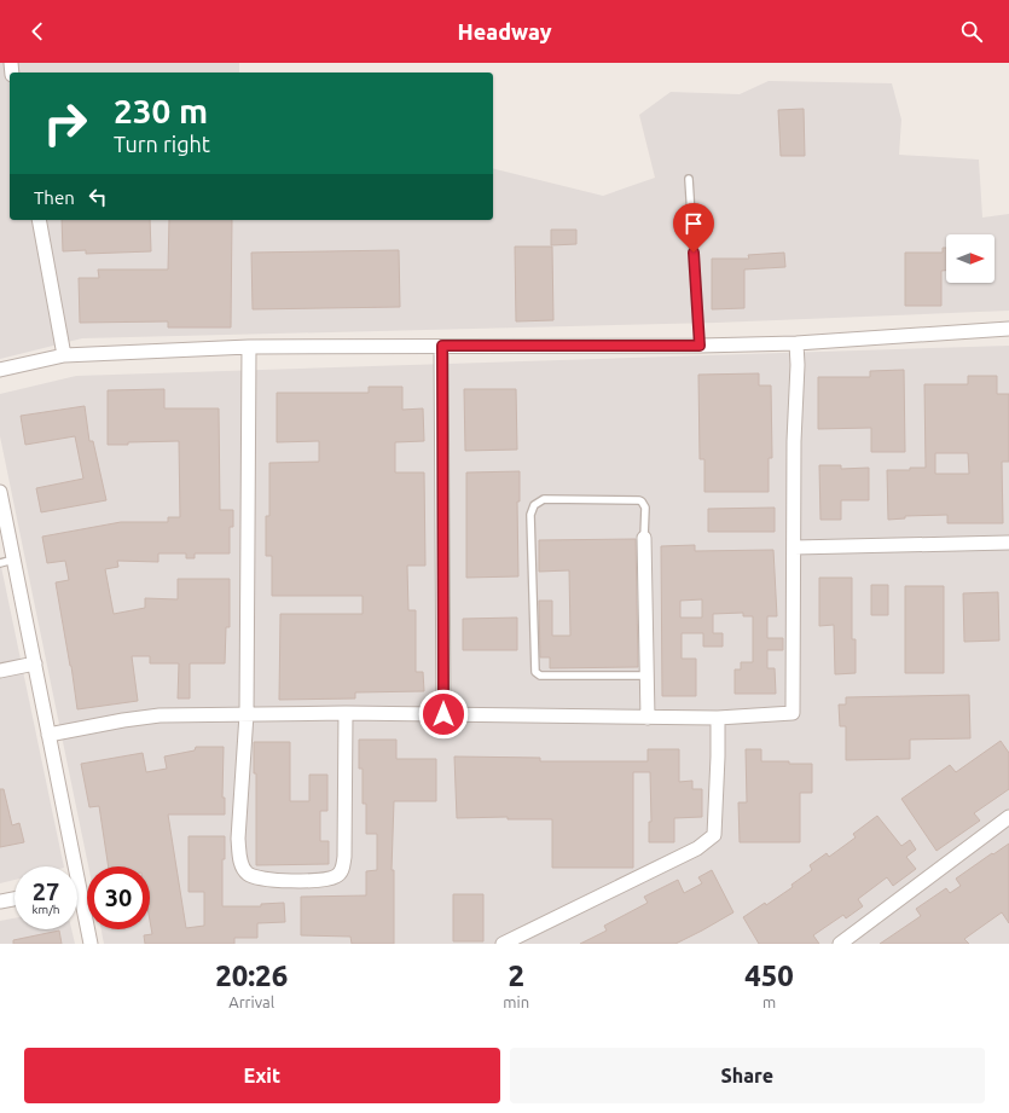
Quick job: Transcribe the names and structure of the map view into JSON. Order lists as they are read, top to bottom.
{
  "north": "right",
  "page": {
    "header": "Headway",
    "turn": ["230 m", "Turn right"],
    "then": "Then",
    "speed": "27 km/h",
    "limit": "30",
    "eta": [
      "20:26",
      "Arrival",
      "2",
      "min",
      "450",
      "m"
    ],
    "buttons": ["Exit", "Share"]
  }
}
